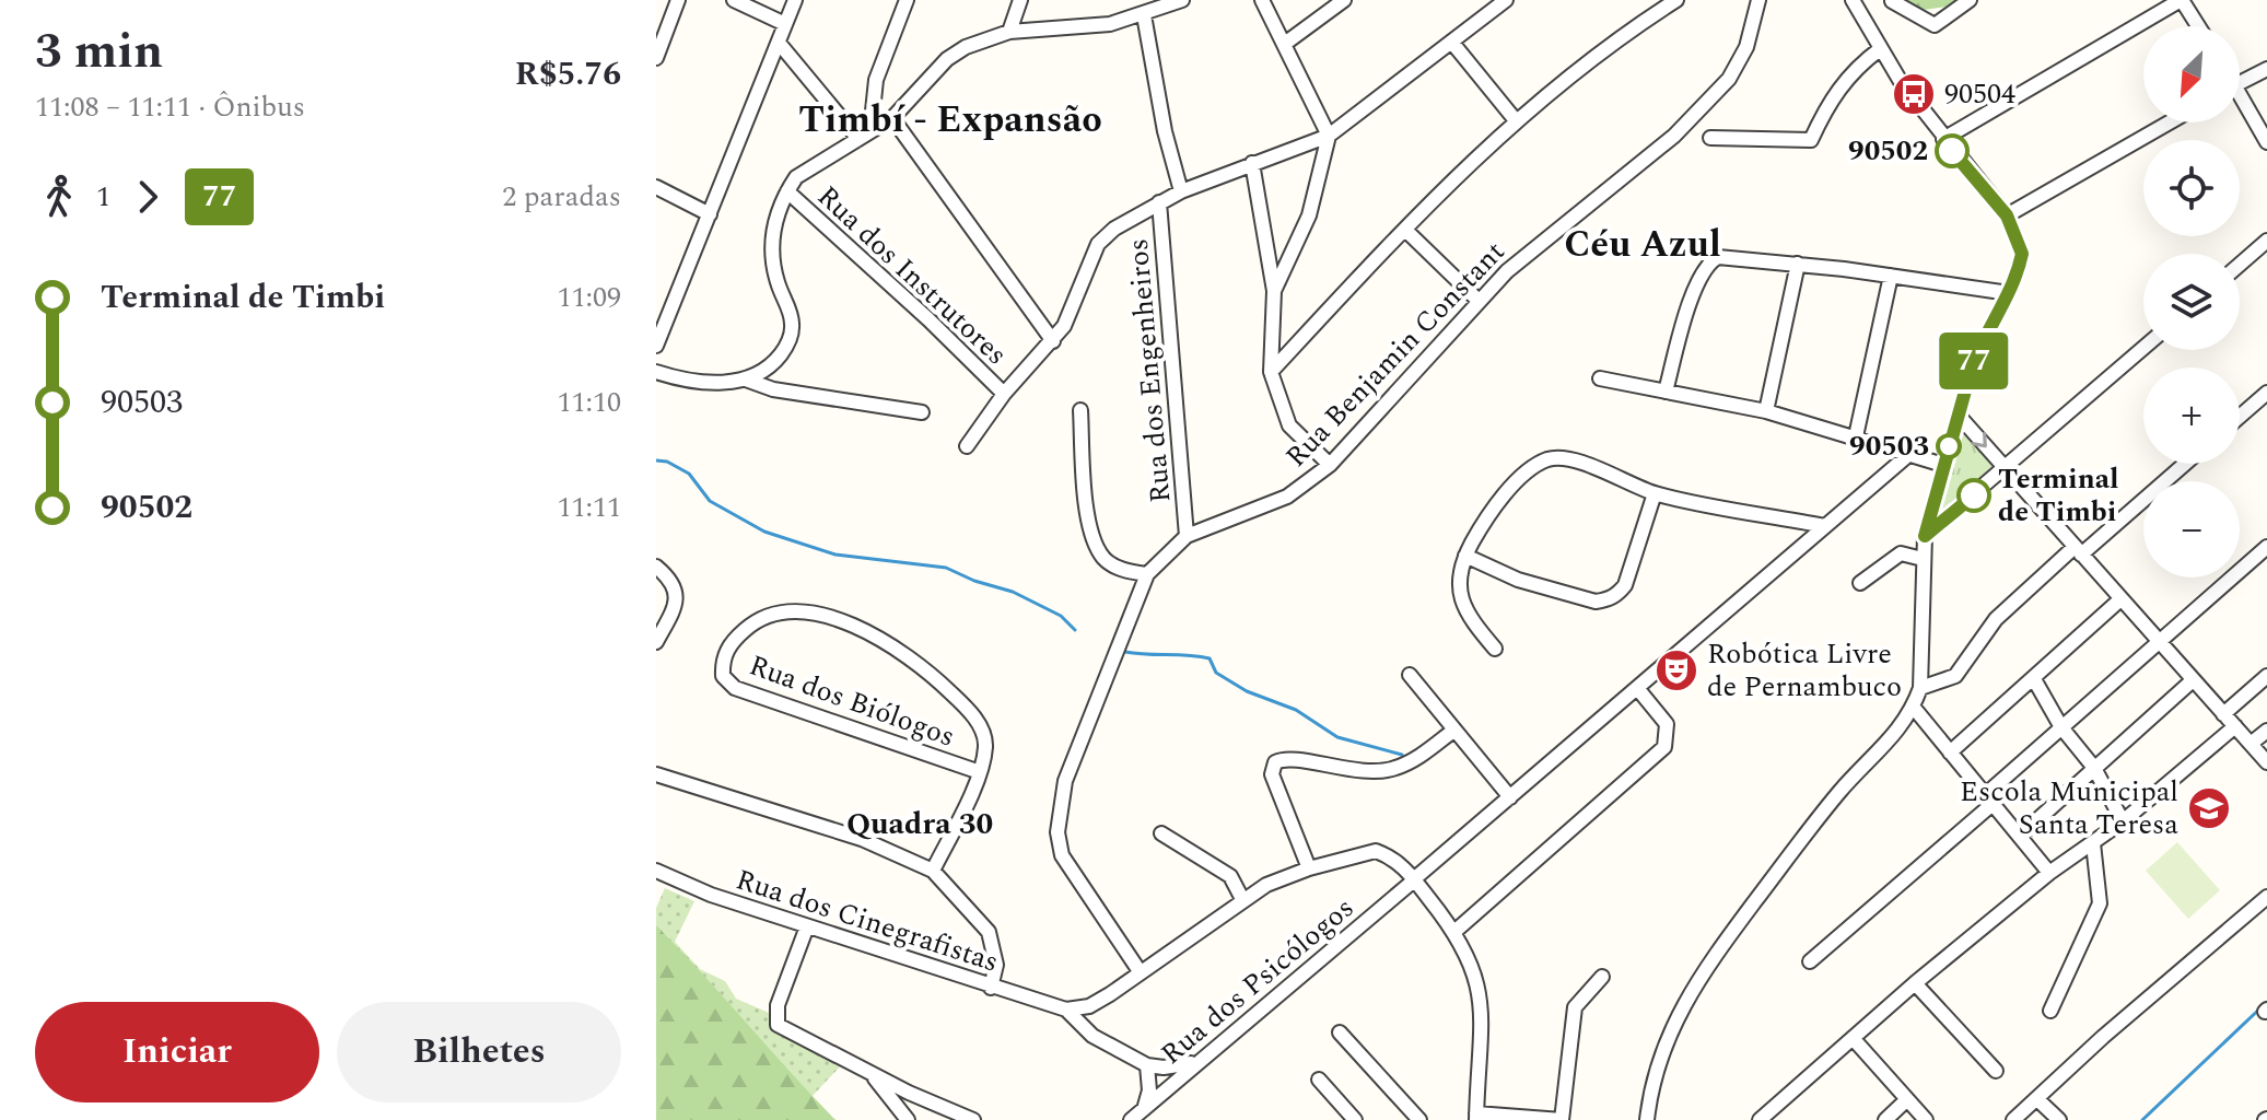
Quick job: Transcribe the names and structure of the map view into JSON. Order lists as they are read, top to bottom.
{
  "streets": {
    "street": [
      "Rua dos Instrutores",
      "Rua Benjamin Constant",
      "Rua dos Engenheiros",
      "Rua dos Biólogos",
      "Rua dos Cinegrafistas",
      "Rua dos Psicólogos"
    ]
  },
  "crossings": [
    ["Rua Benjamin Constant", "Rua dos Engenheiros"]
  ],
  "districts": ["Timbí - Expansão", "Céu Azul", "Quadra 30"],
  "places": {
    "bus stop": ["90504"],
    "other": ["90502", "90503", "Terminal de Timbi"],
    "theatre": ["Robótica Livre de Pernambuco"],
    "school or university": ["Escola Municipal Santa Teresa"]
  },
  "lines": ["bus line 77"],
  "north": "bottom left",
  "page": {
    "heading": ["3 min", "11:08 – 11:11 · Ônibus", "R$5.76"],
    "on_map": "77",
    "map_buttons": ["+", "−"],
    "legs": ["1", "77", "2 paradas"],
    "list": [
      {
        "name": "Terminal de Timbi",
        "value": "11:09"
      },
      {
        "name": "90503",
        "value": "11:10"
      },
      {
        "name": "90502",
        "value": "11:11"
      }
    ],
    "buttons": ["Iniciar", "Bilhetes"]
  }
}
